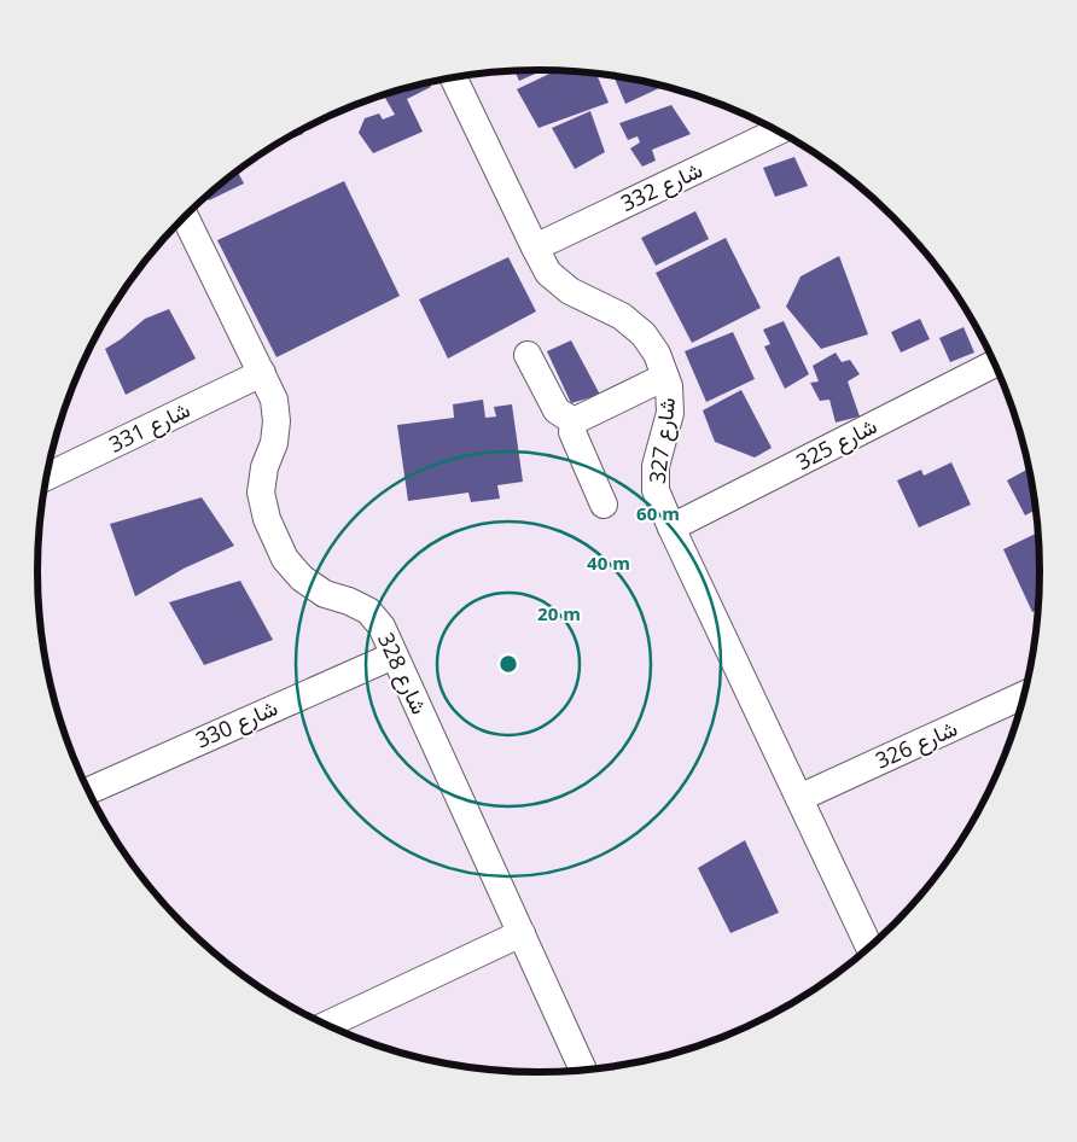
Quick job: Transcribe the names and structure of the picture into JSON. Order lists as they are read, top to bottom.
{
  "streets": {
    "street": [
      "شارع 332",
      "شارع 331",
      "شارع 327",
      "شارع 325",
      "شارع 328",
      "شارع 330",
      "شارع 326"
    ]
  },
  "crossings": [
    ["شارع 332", "شارع 327"],
    ["شارع 331", "شارع 328"],
    ["شارع 327", "شارع 325"],
    ["شارع 327", "شارع 326"],
    ["شارع 328", "شارع 330"]
  ],
  "rings": ["60 m", "40 m", "20 m"]
}
